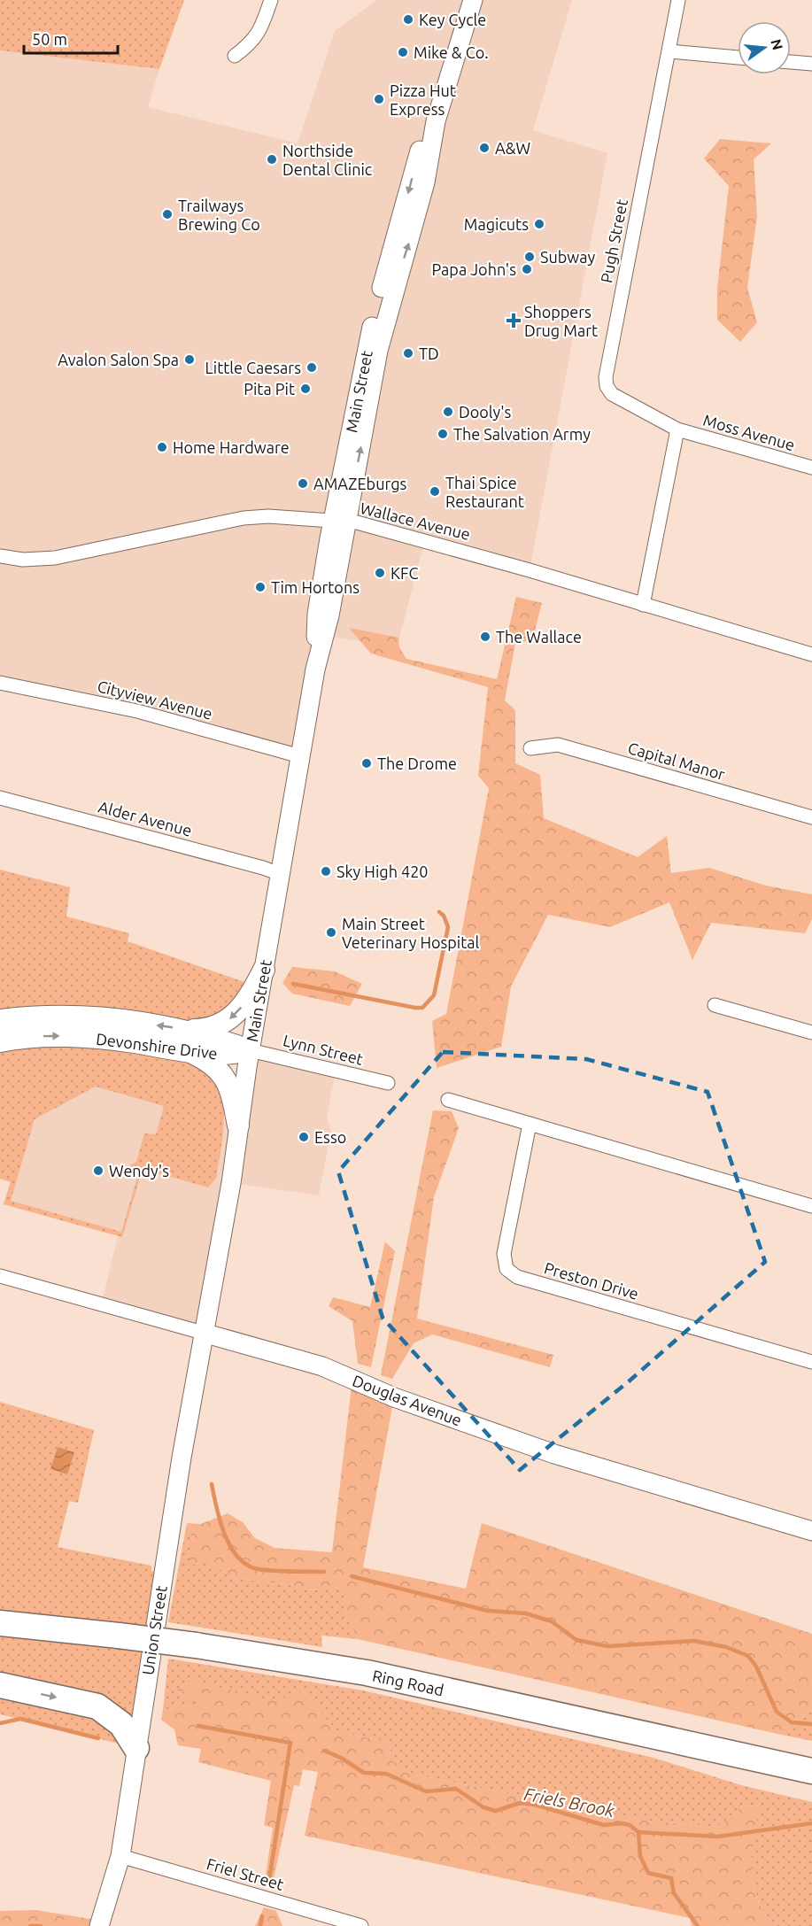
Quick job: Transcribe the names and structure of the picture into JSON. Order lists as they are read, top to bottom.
{
  "streets": {
    "highway": ["Ring Road"],
    "main road": [
      "Main Street",
      "Devonshire Drive",
      "Douglas Avenue",
      "Union Street"
    ],
    "street": [
      "Pugh Street",
      "Moss Avenue",
      "Wallace Avenue",
      "Cityview Avenue",
      "Capital Manor",
      "Alder Avenue",
      "Lynn Street",
      "Preston Drive",
      "Friel Street"
    ]
  },
  "crossings": [
    ["Pugh Street", "Moss Avenue"],
    ["Main Street", "Wallace Avenue"],
    ["Main Street", "Cityview Avenue"],
    ["Main Street", "Alder Avenue"],
    ["Main Street", "Devonshire Drive"],
    ["Main Street", "Lynn Street"],
    ["Main Street", "Douglas Avenue"],
    ["Main Street", "Union Street"],
    ["Devonshire Drive", "Lynn Street"],
    ["Douglas Avenue", "Union Street"],
    ["Union Street", "Friel Street"]
  ],
  "water": ["Friels Brook"],
  "places": {
    "other": [
      "Key Cycle",
      "Mike & Co.",
      "Pizza Hut Express",
      "A&W",
      "Northside Dental Clinic",
      "Trailways Brewing Co",
      "Magicuts",
      "Subway",
      "Papa John's",
      "TD",
      "Avalon Salon Spa",
      "Little Caesars",
      "Pita Pit",
      "Dooly's",
      "The Salvation Army",
      "Home Hardware",
      "AMAZEburgs",
      "Thai Spice Restaurant",
      "KFC",
      "Tim Hortons",
      "The Wallace",
      "The Drome",
      "Sky High 420",
      "Main Street Veterinary Hospital",
      "Esso",
      "Wendy's"
    ],
    "health": ["Shoppers Drug Mart"]
  },
  "scale_bar": "50 m",
  "north": "right"
}
